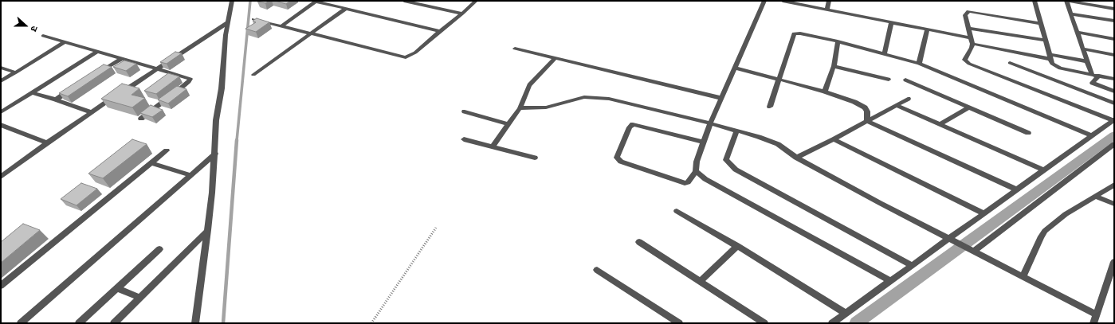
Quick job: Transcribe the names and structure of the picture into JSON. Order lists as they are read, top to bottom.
{
  "north": "right"
}
